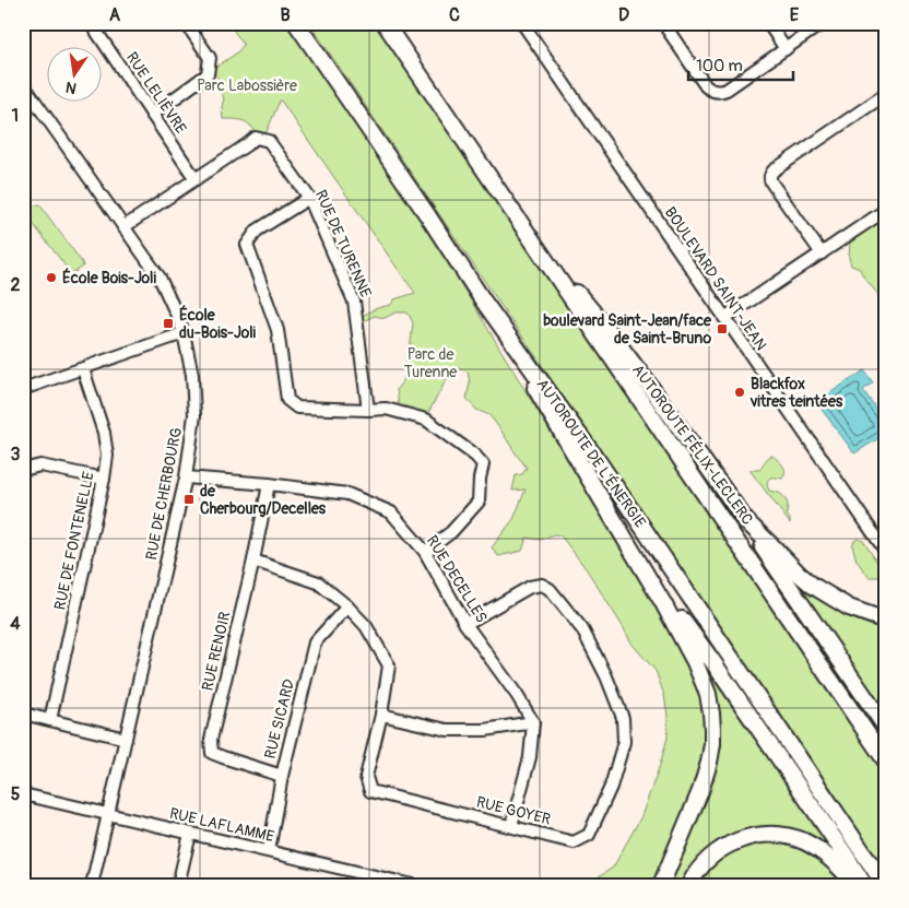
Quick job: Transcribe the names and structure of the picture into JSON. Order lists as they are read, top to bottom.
{
  "streets": {
    "highway": ["AUTOROUTE FÉLIX-LECLERC", "AUTOROUTE DE L'ÉNERGIE"],
    "street": [
      "RUE LELIÈVRE",
      "RUE DE TURENNE",
      "BOULEVARD SAINT-JEAN",
      "RUE DE CHERBOURG",
      "RUE DE FONTENELLE",
      "RUE DECELLES",
      "RUE RENOIR",
      "RUE SICARD",
      "RUE GOYER",
      "RUE LAFLAMME"
    ]
  },
  "crossings": [
    ["RUE LELIÈVRE", "RUE DE TURENNE"],
    ["RUE DE TURENNE", "RUE DE CHERBOURG"],
    ["RUE DE CHERBOURG", "RUE DECELLES"],
    ["RUE DE CHERBOURG", "RUE LAFLAMME"],
    ["RUE DECELLES", "RUE RENOIR"],
    ["RUE DECELLES", "RUE GOYER"],
    ["RUE RENOIR", "RUE SICARD"],
    ["RUE RENOIR", "RUE GOYER"],
    ["RUE SICARD", "RUE GOYER"],
    ["RUE SICARD", "RUE LAFLAMME"]
  ],
  "parks": ["Parc Labossière", "Parc de Turenne"],
  "places": {
    "other": ["École Bois-Joli", "Blackfox vitres teintées"],
    "transit": ["École du-Bois-Joli", "boulevard Saint-Jean/face de Saint-Bruno", "de Cherbourg/Decelles"]
  },
  "scale_bar": "100 m",
  "north": "bottom",
  "grid": {
    "columns": [
      "A",
      "B",
      "C",
      "D",
      "E"
    ],
    "rows": [
      "1",
      "2",
      "3",
      "4",
      "5"
    ]
  }
}
